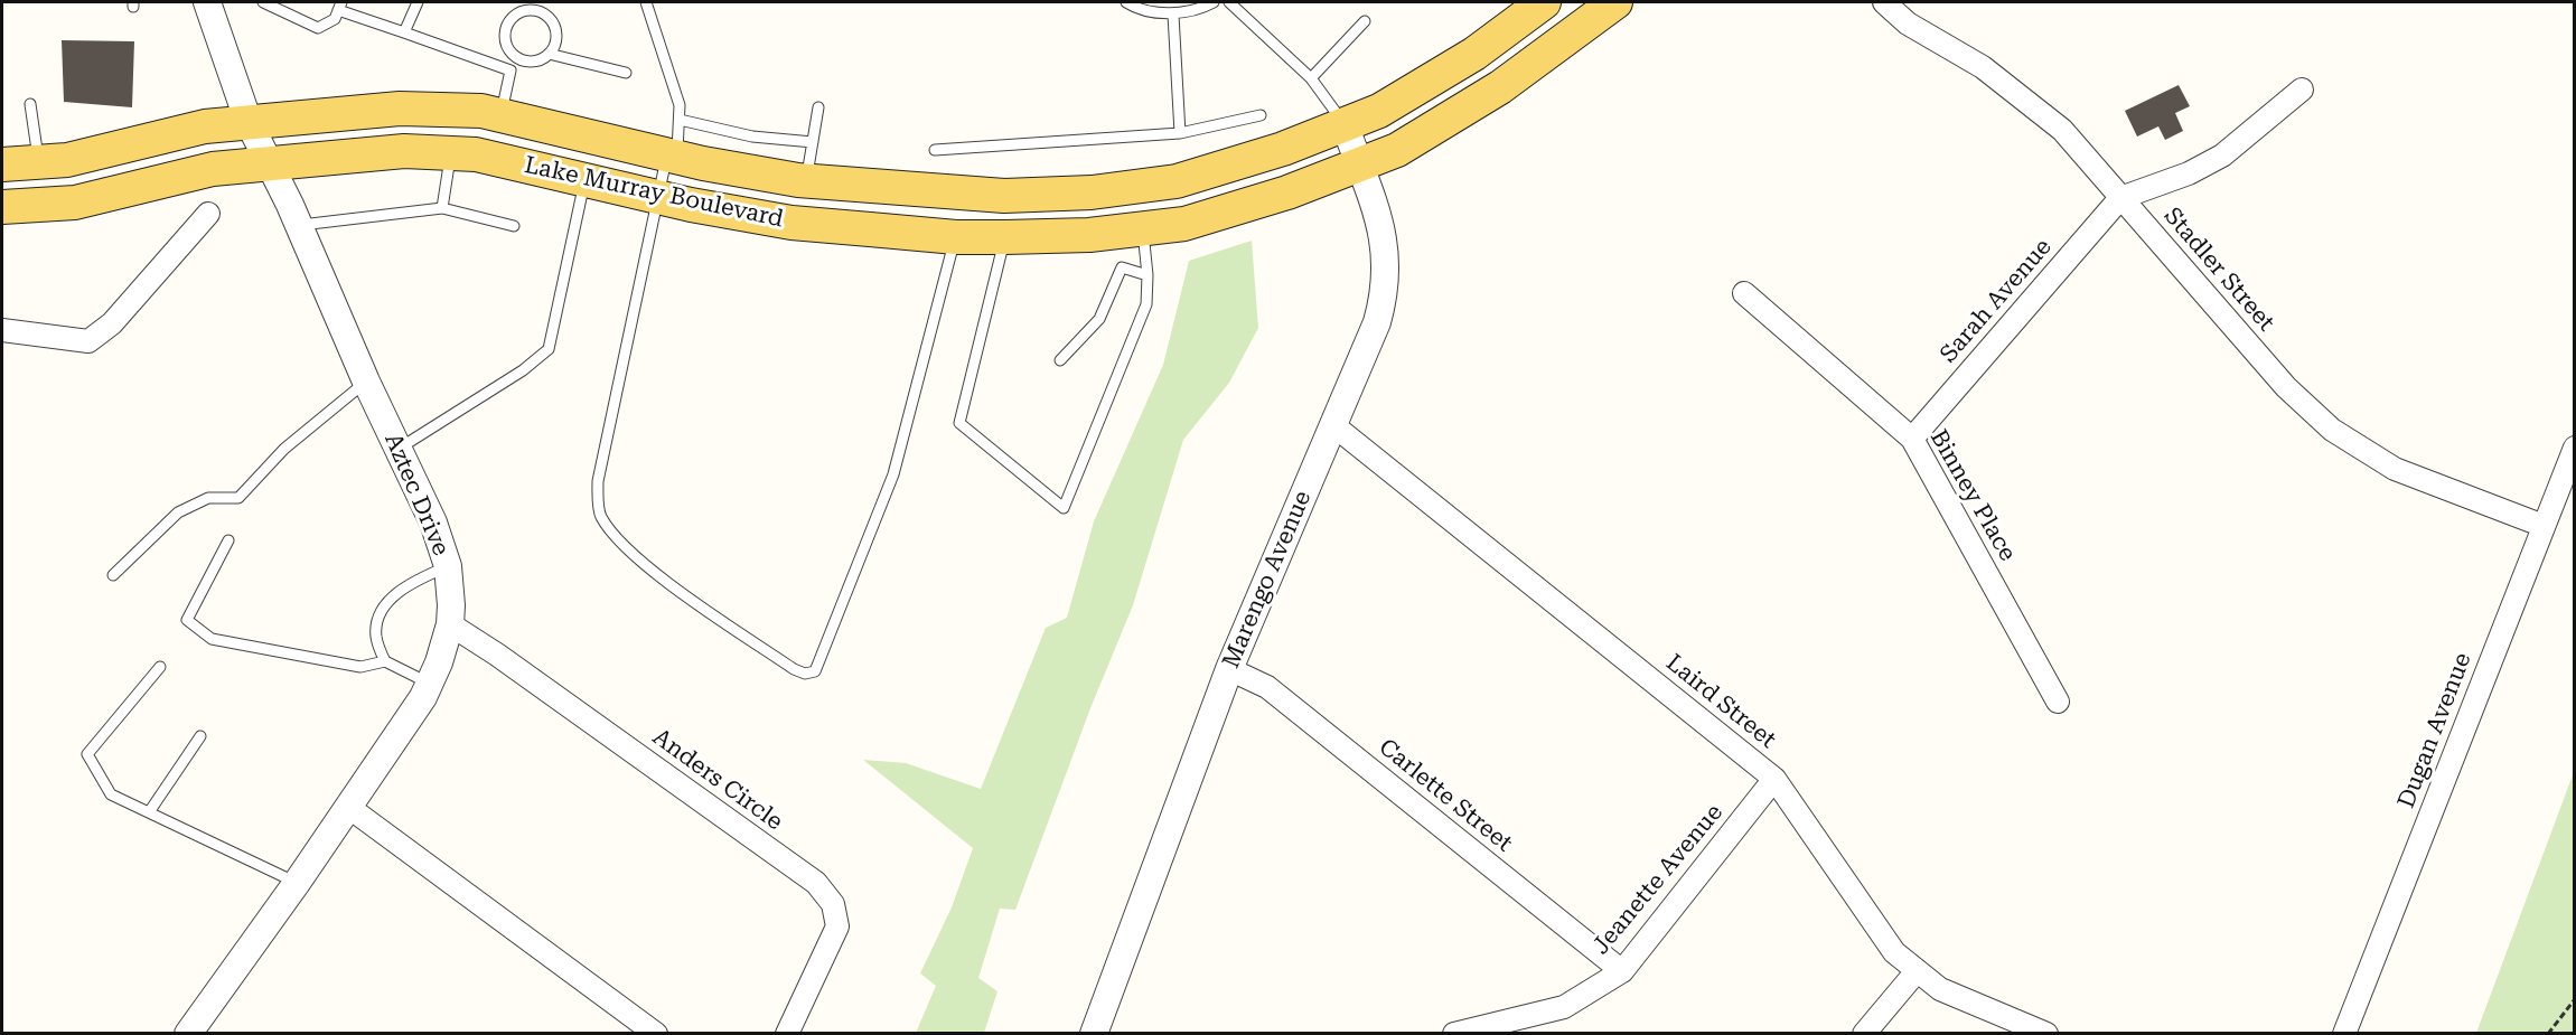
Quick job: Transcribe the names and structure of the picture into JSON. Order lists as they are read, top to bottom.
{
  "streets": {
    "main road": ["Lake Murray Boulevard"],
    "street": [
      "Stadler Street",
      "Sarah Avenue",
      "Aztec Drive",
      "Binney Place",
      "Marengo Avenue",
      "Laird Street",
      "Dugan Avenue",
      "Anders Circle",
      "Carlette Street",
      "Jeanette Avenue"
    ]
  },
  "crossings": [
    ["Lake Murray Boulevard", "Aztec Drive"],
    ["Lake Murray Boulevard", "Marengo Avenue"],
    ["Stadler Street", "Sarah Avenue"],
    ["Stadler Street", "Dugan Avenue"],
    ["Sarah Avenue", "Binney Place"],
    ["Aztec Drive", "Anders Circle"],
    ["Marengo Avenue", "Laird Street"],
    ["Marengo Avenue", "Carlette Street"],
    ["Laird Street", "Jeanette Avenue"],
    ["Carlette Street", "Jeanette Avenue"]
  ]
}
